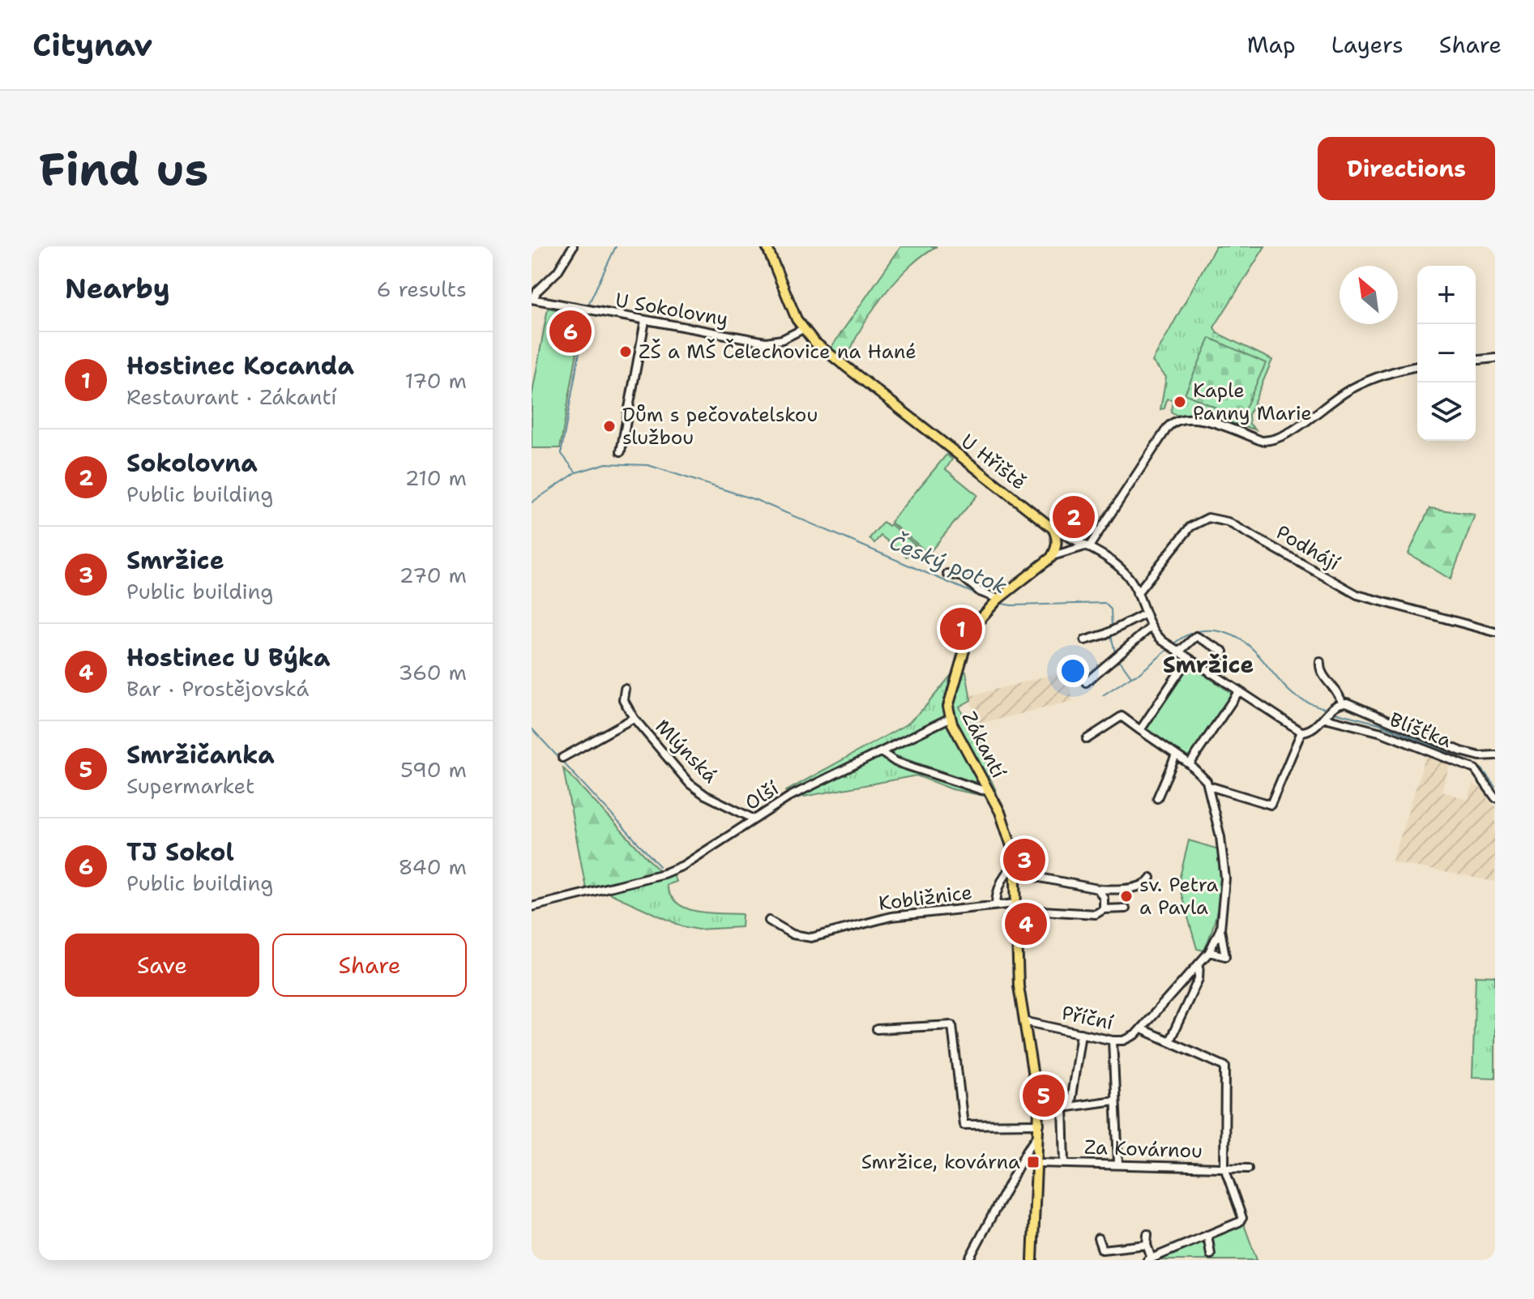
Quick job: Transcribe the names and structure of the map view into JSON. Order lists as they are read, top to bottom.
{
  "streets": {
    "main road": ["U Hřiště", "Zákantí"],
    "street": [
      "U Sokolovny",
      "Podhájí",
      "Blíšťka",
      "Mlýnská",
      "Olší",
      "Kobližnice",
      "Příční",
      "Za Kovárnou"
    ]
  },
  "crossings": [
    ["U Sokolovny", "U Hřiště"],
    ["Zákantí", "Olší"],
    ["Zákantí", "Kobližnice"],
    ["Zákantí", "Příční"],
    ["Zákantí", "Za Kovárnou"],
    ["Mlýnská", "Olší"]
  ],
  "districts": ["Smržice"],
  "water": ["Český potok"],
  "places": {
    "other": [
      "ZŠ a MŠ Čelechovice na Hané",
      "Kaple Panny Marie",
      "Dům s pečovatelskou službou",
      "sv. Petra a Pavla"
    ],
    "transit": ["Smržice, kovárna"]
  },
  "north": "top left",
  "page": {
    "header": "Citynav",
    "nav": ["Map", "Layers", "Share"],
    "buttons": [
      "Directions",
      ["Save", "Share"]
    ],
    "title": "Find us",
    "heading": ["Nearby", "6 results"],
    "map_buttons": ["+", "−"],
    "pins": [
      "6",
      "2",
      "1",
      "3",
      "4",
      "5"
    ],
    "list": [
      {
        "mark": "1",
        "name": "Hostinec Kocanda",
        "note": "Restaurant · Zákantí",
        "value": "170 m"
      },
      {
        "mark": "2",
        "name": "Sokolovna",
        "note": "Public building",
        "value": "210 m"
      },
      {
        "mark": "3",
        "name": "Smržice",
        "note": "Public building",
        "value": "270 m"
      },
      {
        "mark": "4",
        "name": "Hostinec U Býka",
        "note": "Bar · Prostějovská",
        "value": "360 m"
      },
      {
        "mark": "5",
        "name": "Smržičanka",
        "note": "Supermarket",
        "value": "590 m"
      },
      {
        "mark": "6",
        "name": "TJ Sokol",
        "note": "Public building",
        "value": "840 m"
      }
    ]
  }
}
